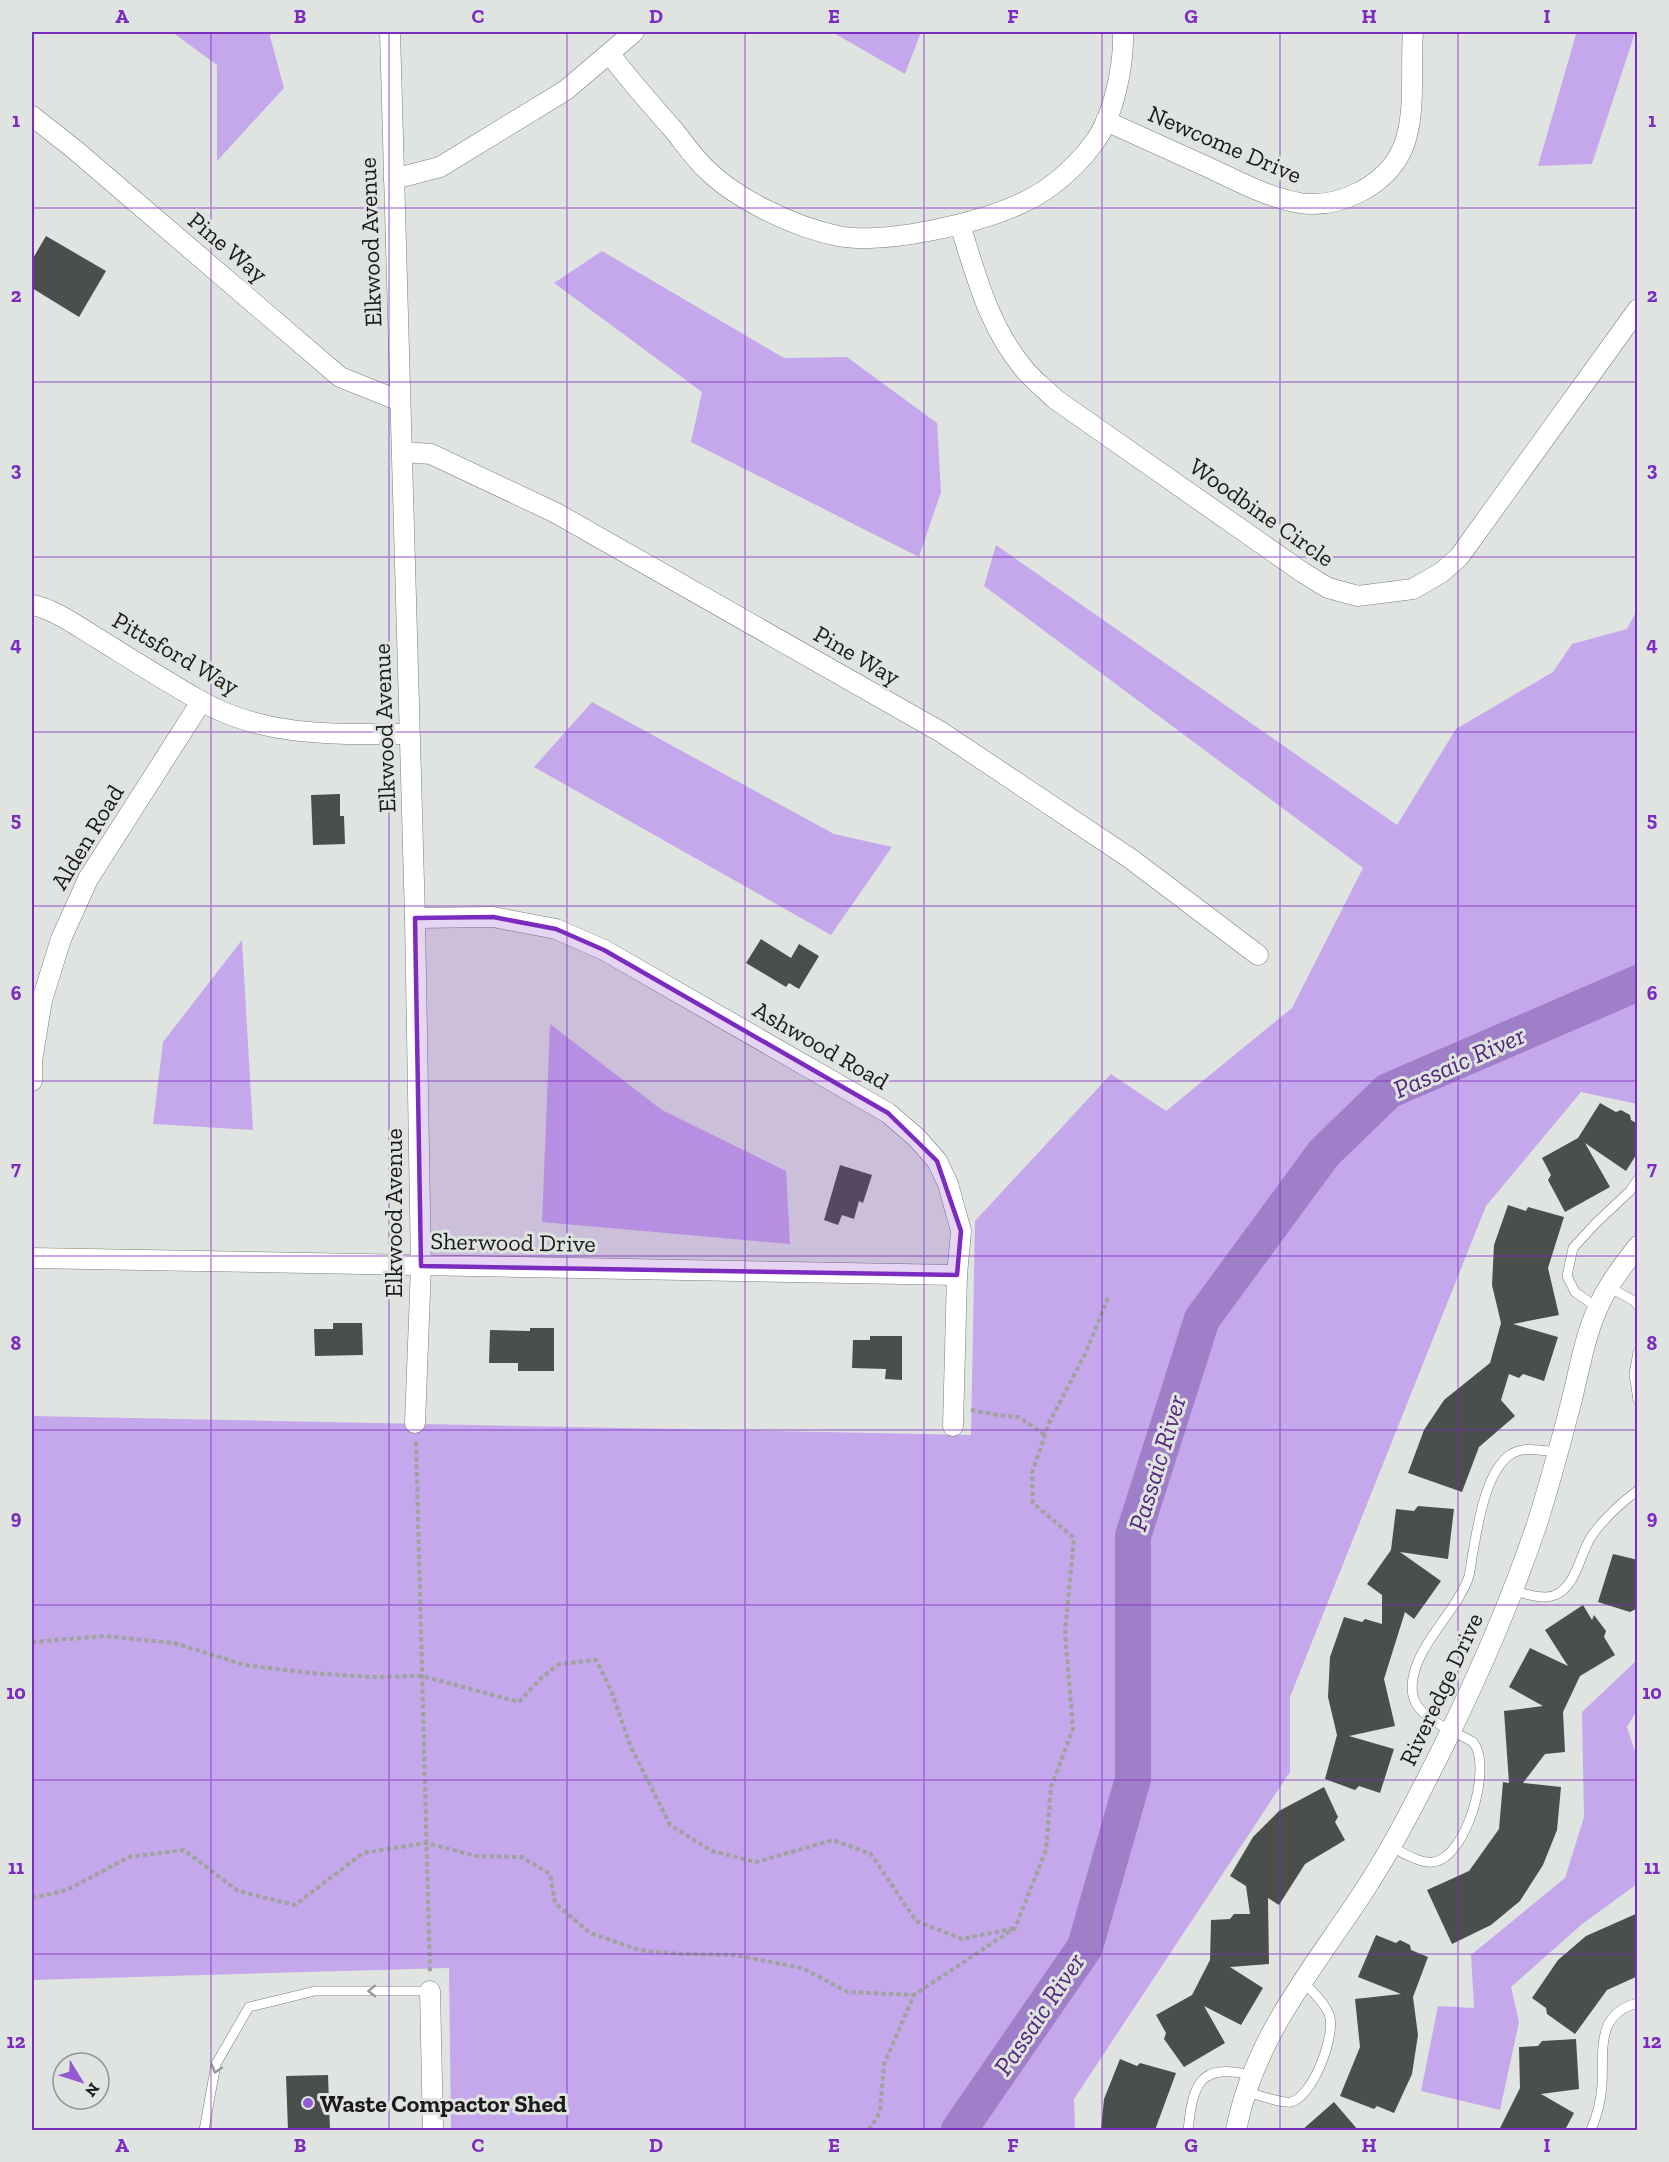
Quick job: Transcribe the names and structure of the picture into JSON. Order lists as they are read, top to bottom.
{
  "streets": {
    "street": [
      "Newcome Drive",
      "Elkwood Avenue",
      "Pine Way",
      "Woodbine Circle",
      "Pittsford Way",
      "Alden Road",
      "Ashwood Road",
      "Sherwood Drive",
      "Riveredge Drive"
    ]
  },
  "crossings": [
    ["Elkwood Avenue", "Pine Way"],
    ["Elkwood Avenue", "Pittsford Way"],
    ["Elkwood Avenue", "Ashwood Road"],
    ["Elkwood Avenue", "Sherwood Drive"],
    ["Pittsford Way", "Alden Road"],
    ["Ashwood Road", "Sherwood Drive"]
  ],
  "water": ["Passaic River"],
  "places": ["Waste Compactor Shed"],
  "north": "bottom right",
  "grid": {
    "columns": [
      "A",
      "B",
      "C",
      "D",
      "E",
      "F",
      "G",
      "H",
      "I"
    ],
    "rows": [
      "1",
      "2",
      "3",
      "4",
      "5",
      "6",
      "7",
      "8",
      "9",
      "10",
      "11",
      "12"
    ]
  }
}
